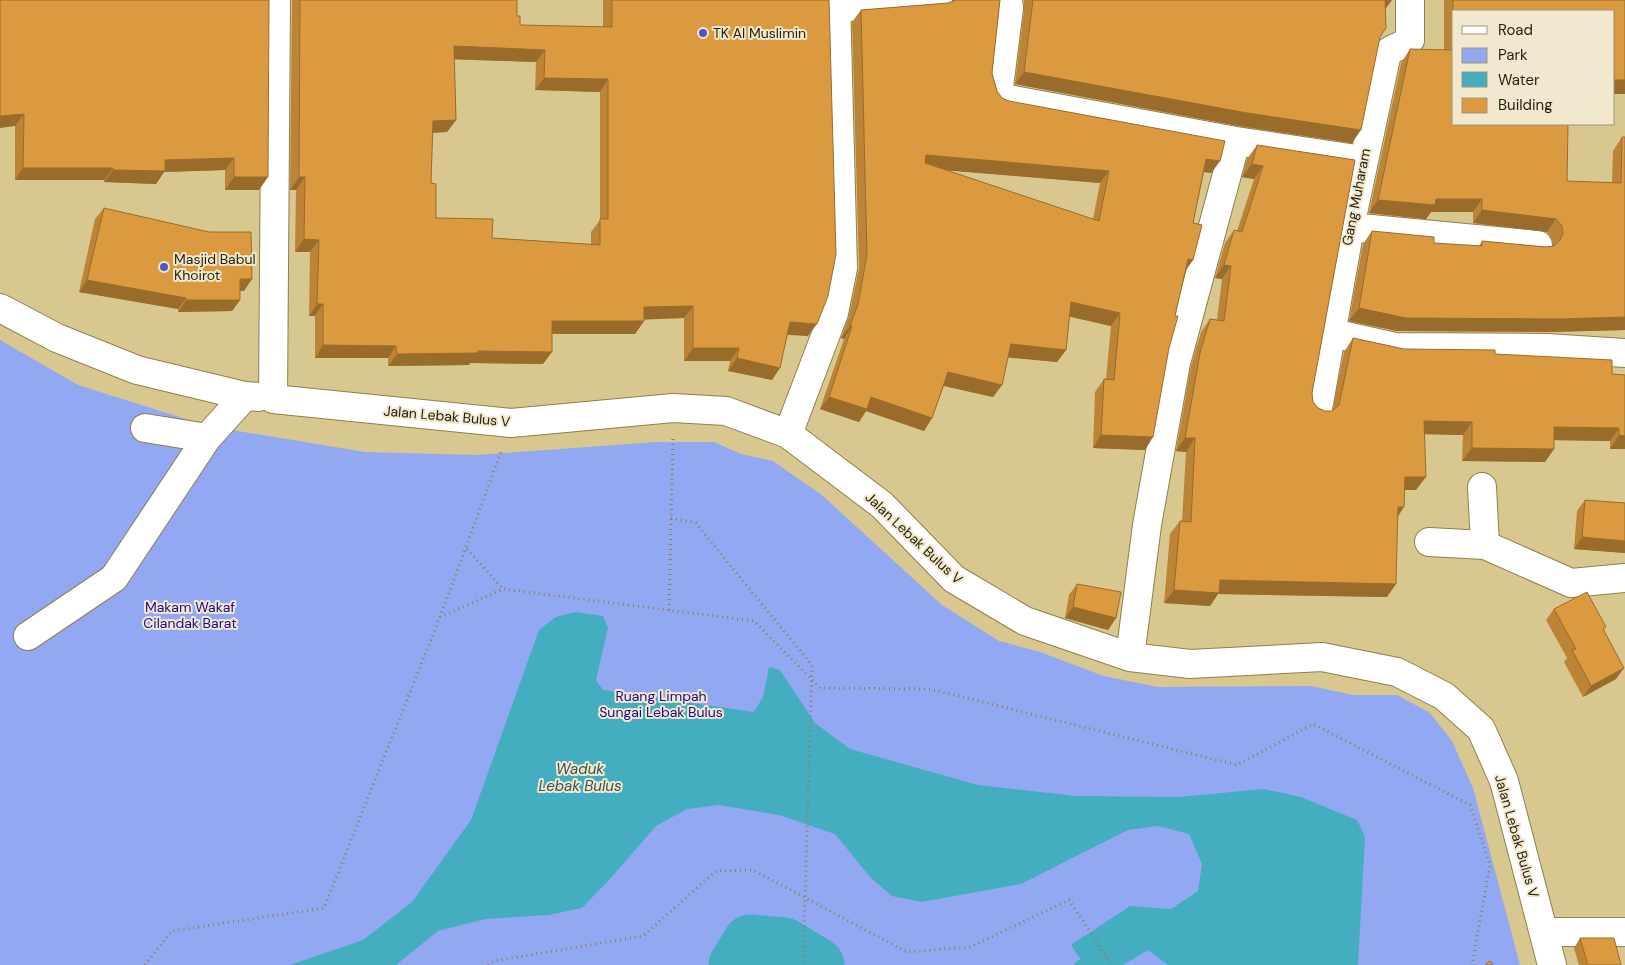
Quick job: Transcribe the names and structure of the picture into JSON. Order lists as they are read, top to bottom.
{
  "streets": {
    "street": ["Gang Muharam", "Jalan Lebak Bulus V"]
  },
  "water": ["Waduk Lebak Bulus"],
  "parks": ["Makam Wakaf Cilandak Barat", "Ruang Limpah Sungai Lebak Bulus"],
  "places": ["TK Al Muslimin", "Masjid Babul Khoirot"],
  "legend": [
    "Road",
    "Park",
    "Water",
    "Building"
  ]
}
